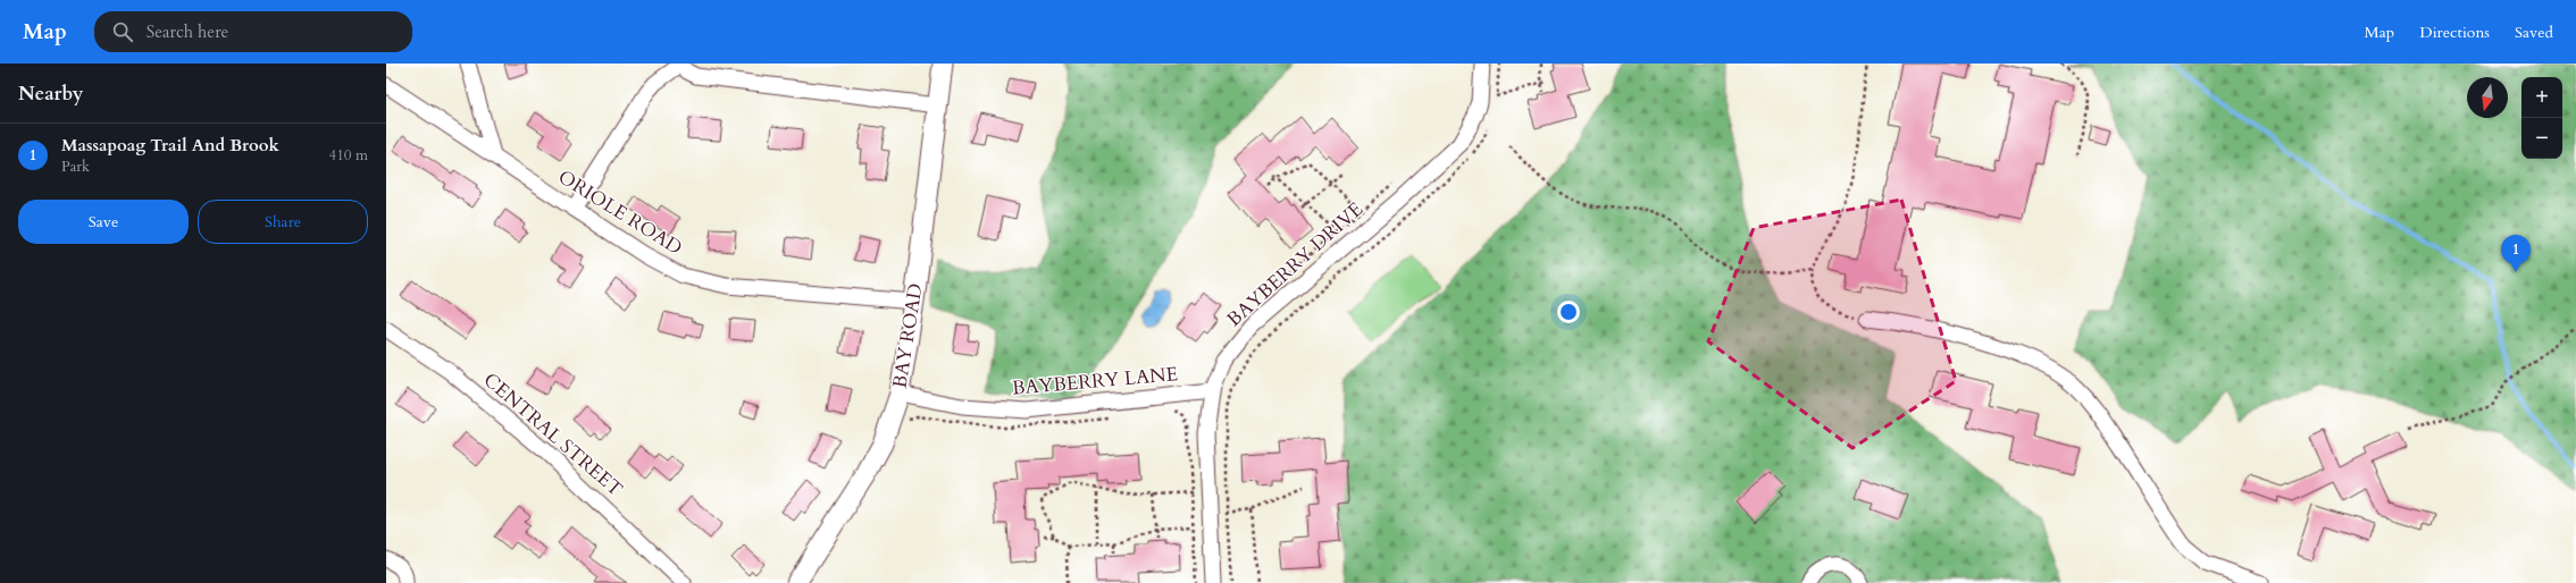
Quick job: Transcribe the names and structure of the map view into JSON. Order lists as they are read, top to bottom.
{
  "streets": {
    "main road": ["BAY ROAD"],
    "street": [
      "ORIOLE ROAD",
      "BAYBERRY DRIVE",
      "BAYBERRY LANE",
      "CENTRAL STREET"
    ]
  },
  "crossings": [
    ["ORIOLE ROAD", "BAY ROAD"],
    ["BAYBERRY DRIVE", "BAYBERRY LANE"],
    ["BAY ROAD", "BAYBERRY LANE"]
  ],
  "north": "bottom",
  "page": {
    "header": "Map",
    "search": "Search here",
    "nav": ["Map", "Directions", "Saved"],
    "heading": "Nearby",
    "map_buttons": ["+", "−"],
    "list": [
      {
        "mark": "1",
        "name": "Massapoag Trail And Brook",
        "note": "Park",
        "value": "410 m"
      }
    ],
    "buttons": ["Save", "Share"],
    "pins": "1"
  }
}
